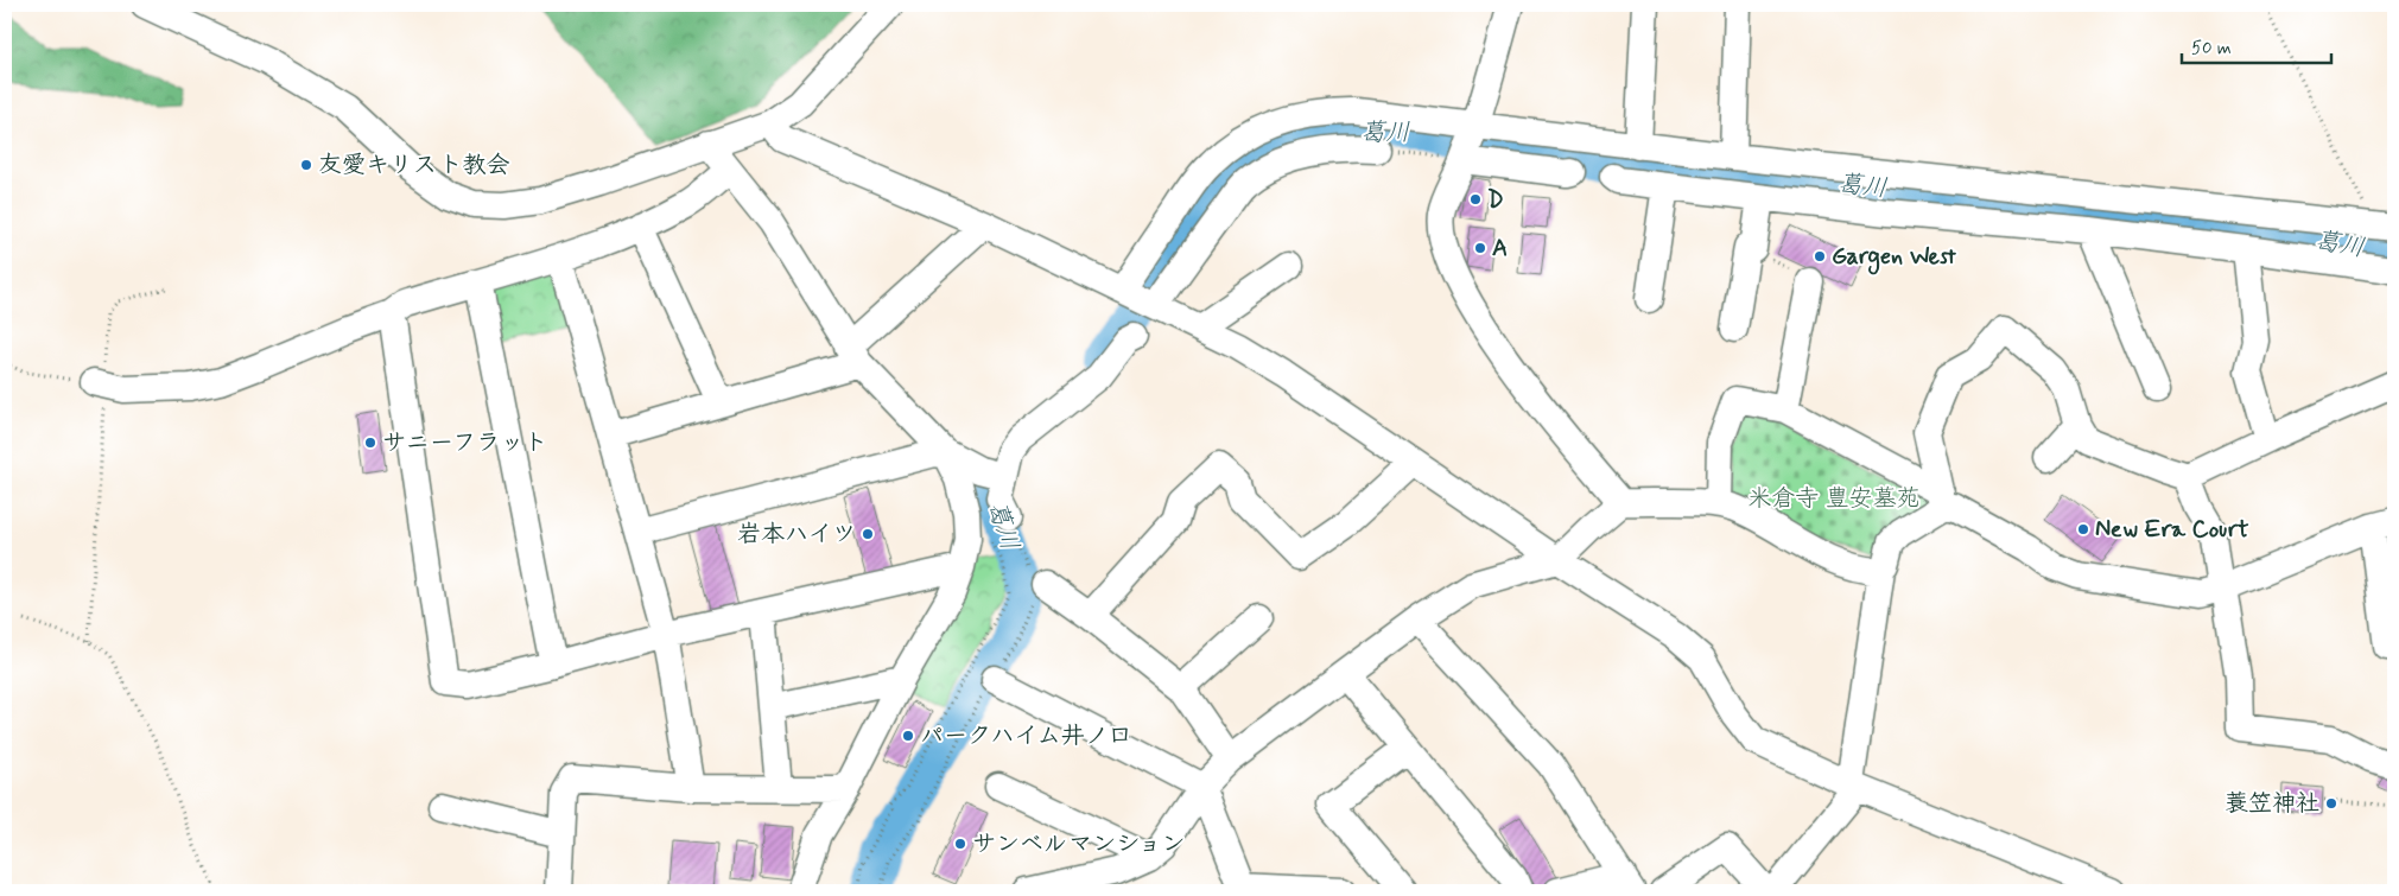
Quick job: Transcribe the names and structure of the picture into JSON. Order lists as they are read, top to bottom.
{
  "water": ["葛川"],
  "parks": ["米倉寺 豊安墓苑"],
  "places": [
    "友愛キリスト教会",
    "D",
    "A",
    "Gargen West",
    "サニーフラット",
    "New Era Court",
    "岩本ハイツ",
    "パークハイム井ノ口",
    "蓑笠神社",
    "サンベルマンション"
  ],
  "scale_bar": "50 m"
}
